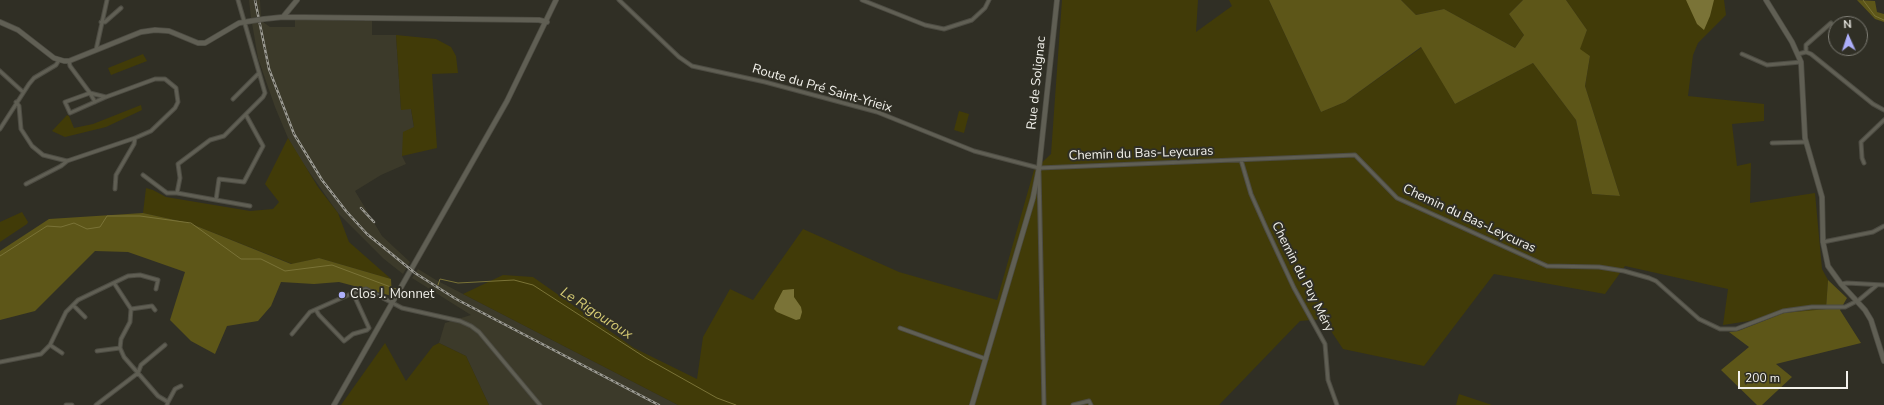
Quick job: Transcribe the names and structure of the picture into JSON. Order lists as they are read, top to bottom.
{
  "streets": {
    "street": [
      "Rue de Solignac",
      "Route du Pré Saint-Yrieix",
      "Chemin du Bas-Leycuras",
      "Chemin du Puy Méry"
    ]
  },
  "crossings": [
    ["Rue de Solignac", "Route du Pré Saint-Yrieix"],
    ["Rue de Solignac", "Chemin du Bas-Leycuras"],
    ["Route du Pré Saint-Yrieix", "Chemin du Bas-Leycuras"],
    ["Chemin du Bas-Leycuras", "Chemin du Puy Méry"]
  ],
  "water": ["Le Rigouroux"],
  "places": ["Clos J. Monnet"],
  "scale_bar": "200 m",
  "north": "top"
}
